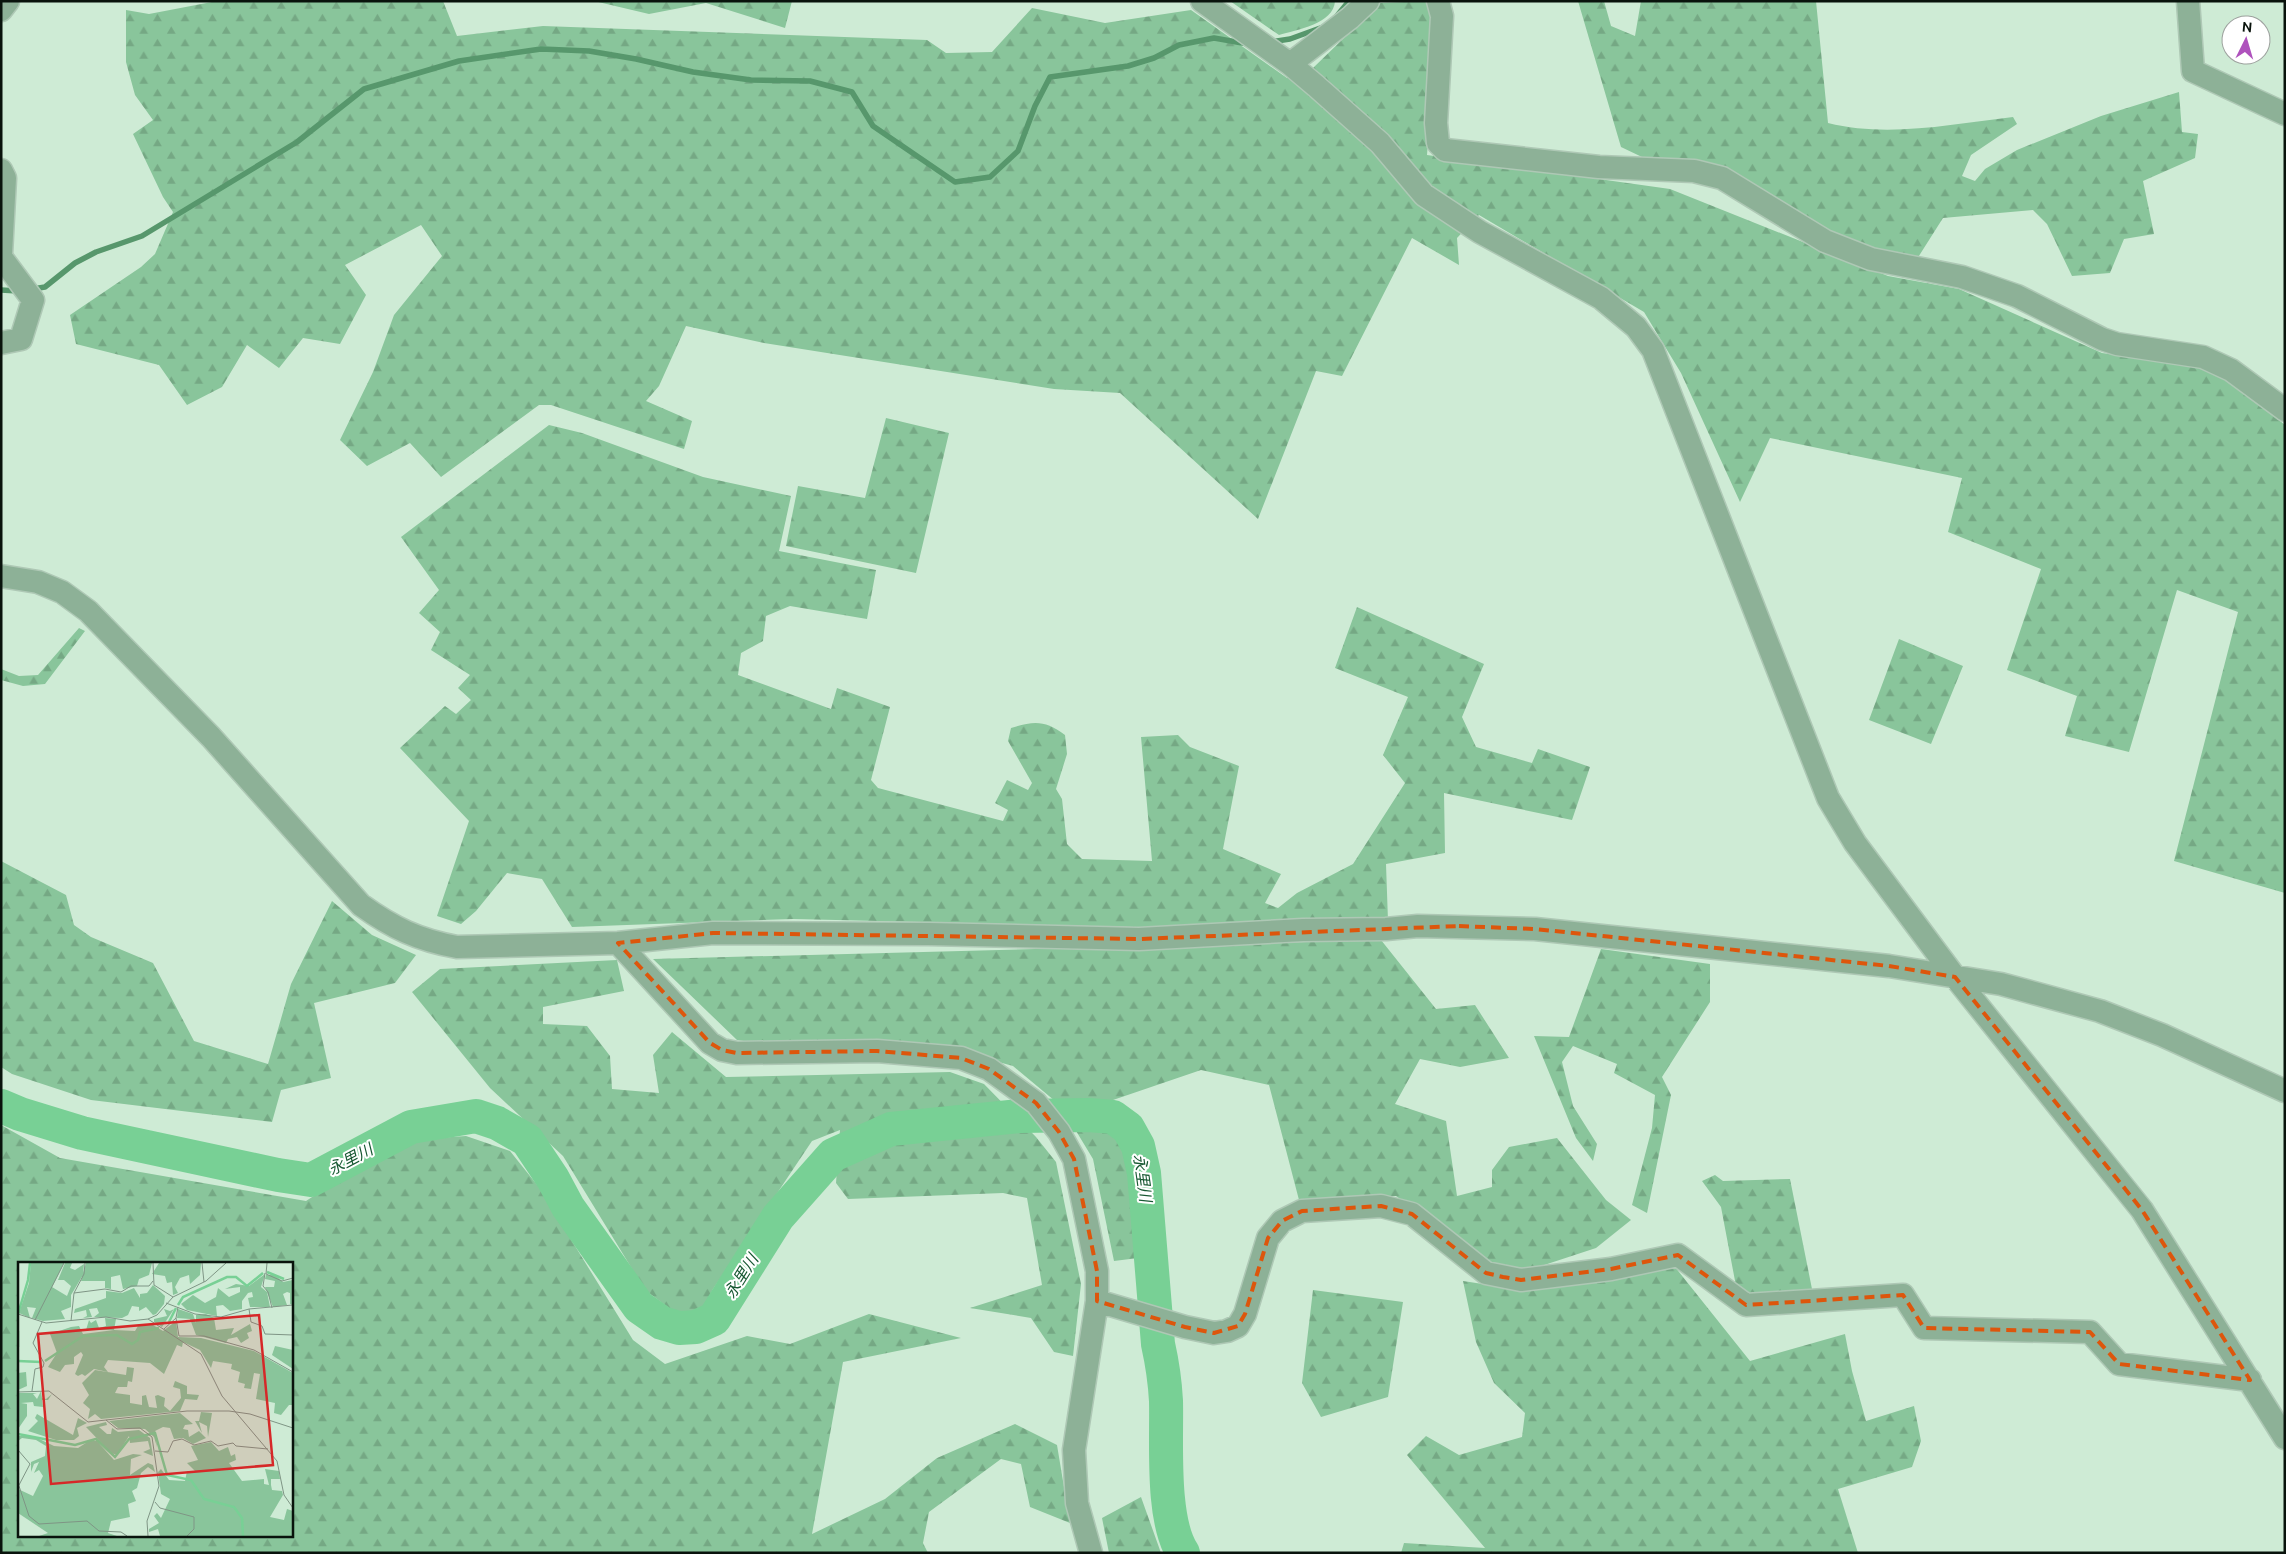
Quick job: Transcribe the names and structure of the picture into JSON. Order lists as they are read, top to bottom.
{
  "water": ["永里川"],
  "north": "top"
}
